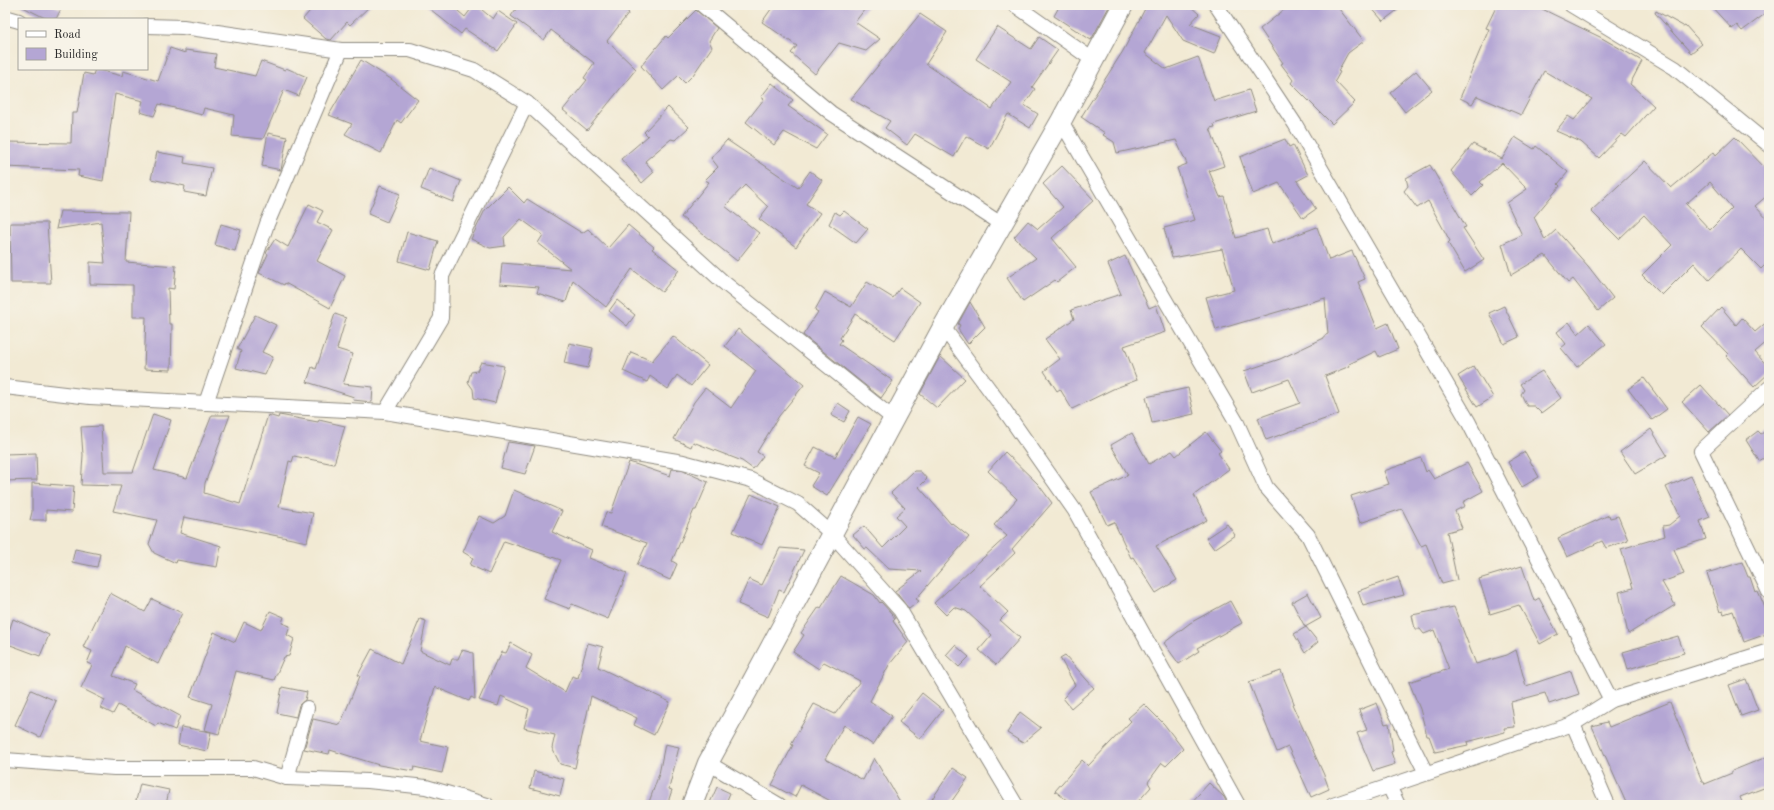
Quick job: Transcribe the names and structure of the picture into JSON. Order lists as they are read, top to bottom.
{
  "legend": ["Road", "Building"]
}
